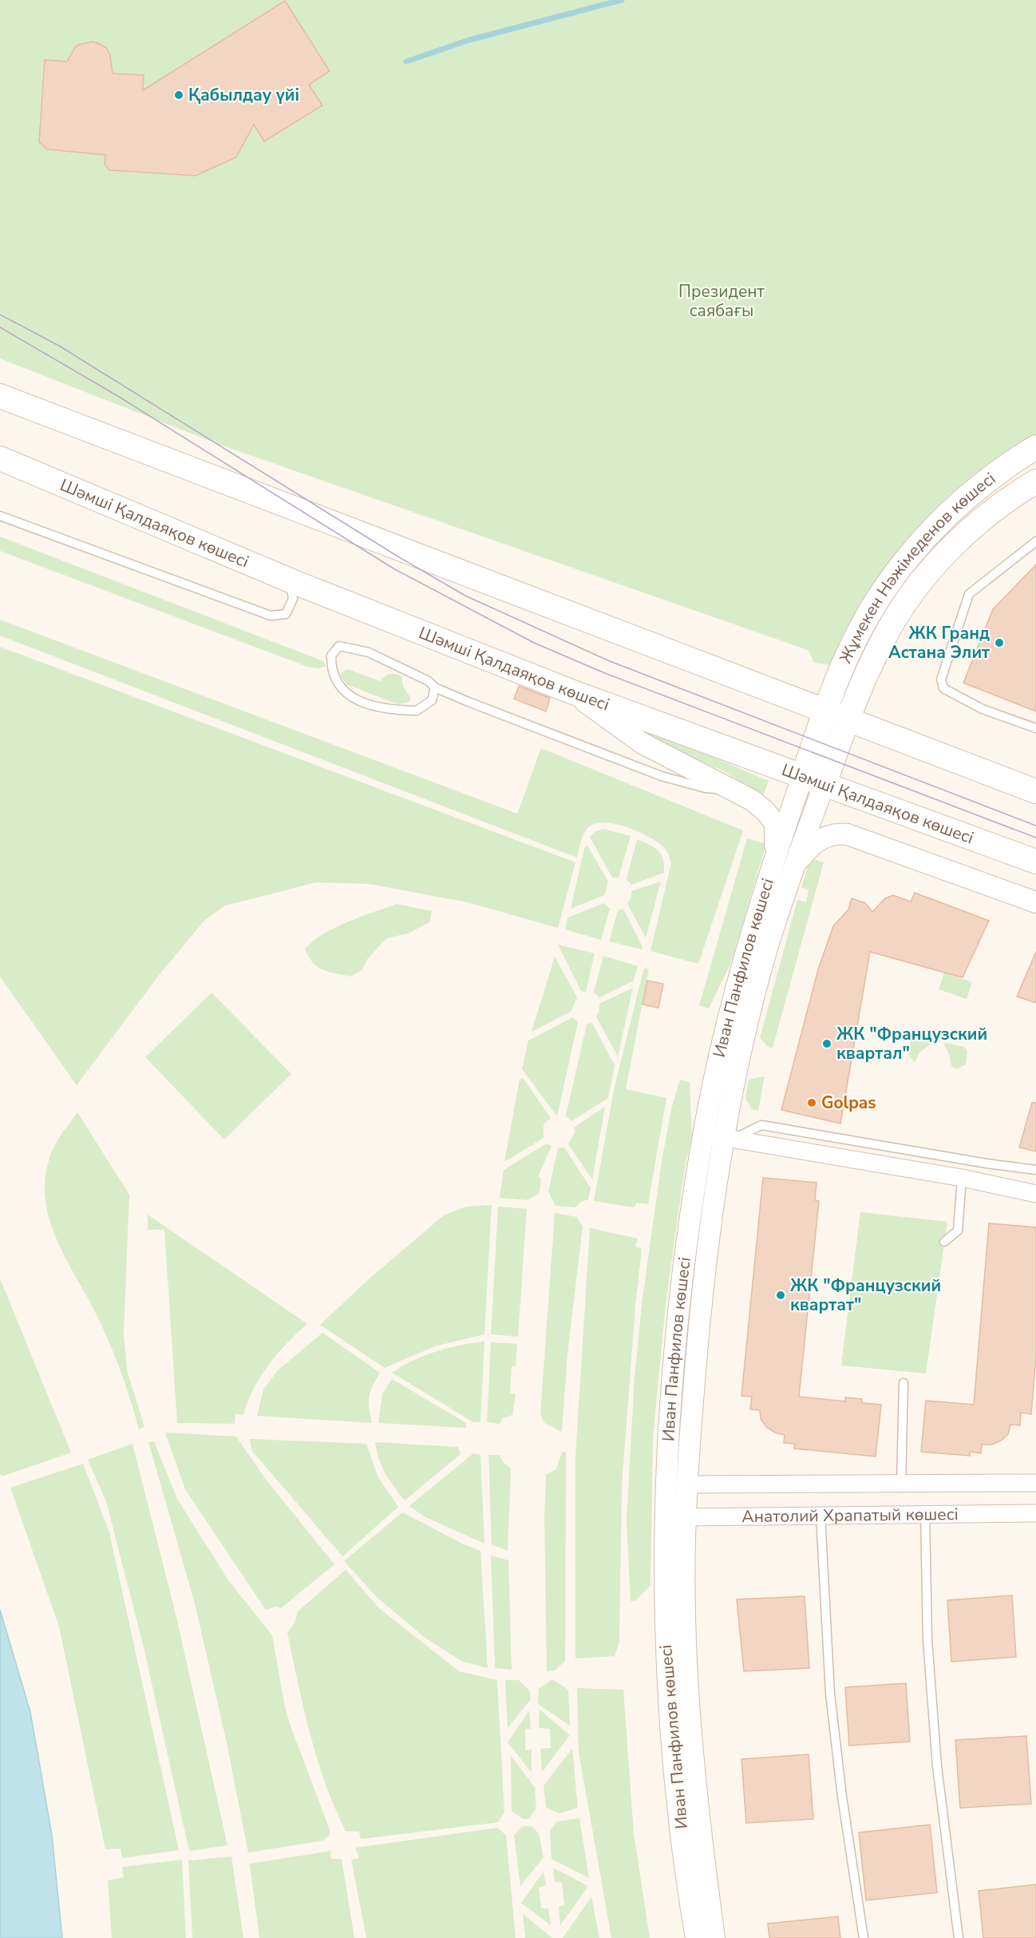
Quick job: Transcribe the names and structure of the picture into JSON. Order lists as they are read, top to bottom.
{
  "streets": {
    "main road": ["Шәмші Қалдаяқов көшесі", "Жұмекен Нәжімеденов көшесі"],
    "street": ["Иван Панфилов көшесі", "Анатолий Храпатый көшесі"]
  },
  "crossings": [
    ["Шәмші Қалдаяқов көшесі", "Иван Панфилов көшесі"],
    ["Иван Панфилов көшесі", "Анатолий Храпатый көшесі"]
  ],
  "parks": ["Президент саябағы"],
  "places": [
    "Қабылдау үйі",
    "ЖК Гранд Астана Элит",
    "ЖК \"Французский квартал\"",
    "Golpas",
    "ЖК \"Французский квартат\""
  ]
}
